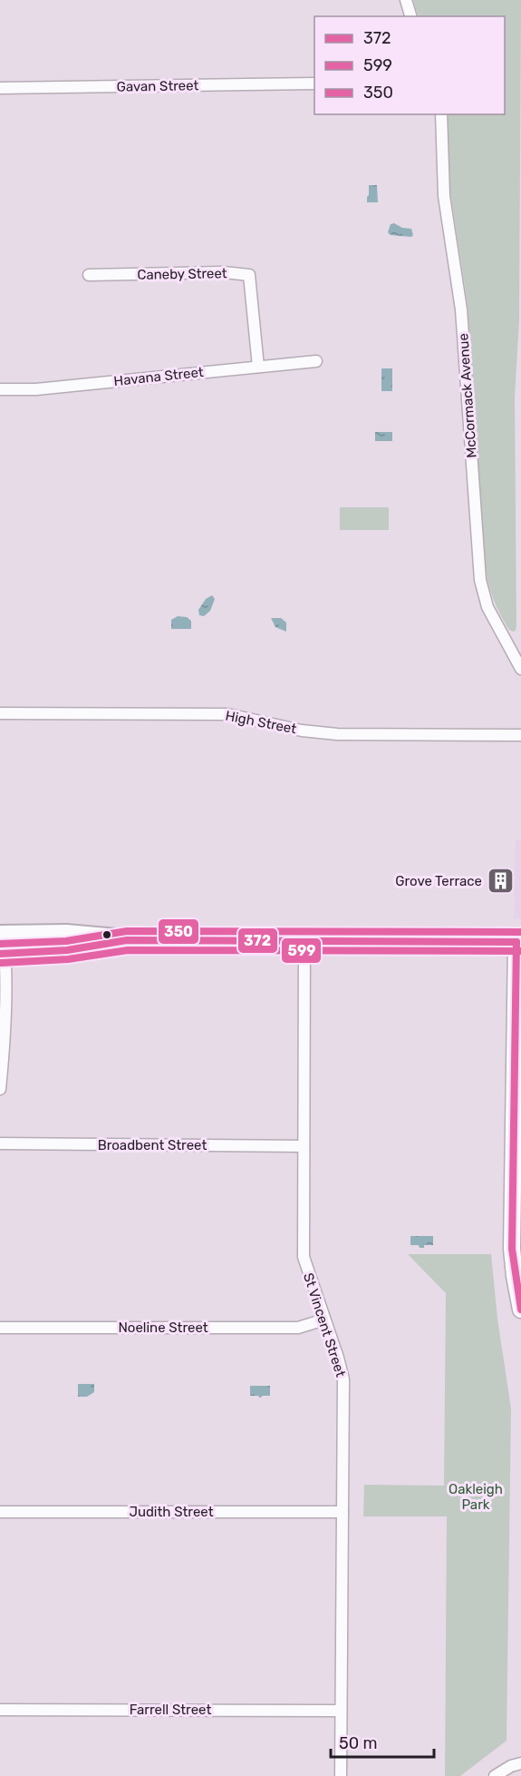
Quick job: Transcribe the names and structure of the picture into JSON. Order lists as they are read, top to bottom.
{
  "streets": {
    "street": [
      "Gavan Street",
      "Caneby Street",
      "Havana Street",
      "McCormack Avenue",
      "High Street",
      "Broadbent Street",
      "St Vincent Street",
      "Noeline Street",
      "Judith Street",
      "Farrell Street"
    ]
  },
  "crossings": [
    ["Caneby Street", "Havana Street"],
    ["Broadbent Street", "St Vincent Street"],
    ["St Vincent Street", "Noeline Street"],
    ["St Vincent Street", "Judith Street"],
    ["St Vincent Street", "Farrell Street"]
  ],
  "parks": ["Oakleigh Park"],
  "places": {
    "building": ["Grove Terrace"]
  },
  "lines": ["transit line 350", "transit line 372", "transit line 599"],
  "legend": ["372", "599", "350"],
  "scale_bar": "50 m"
}
